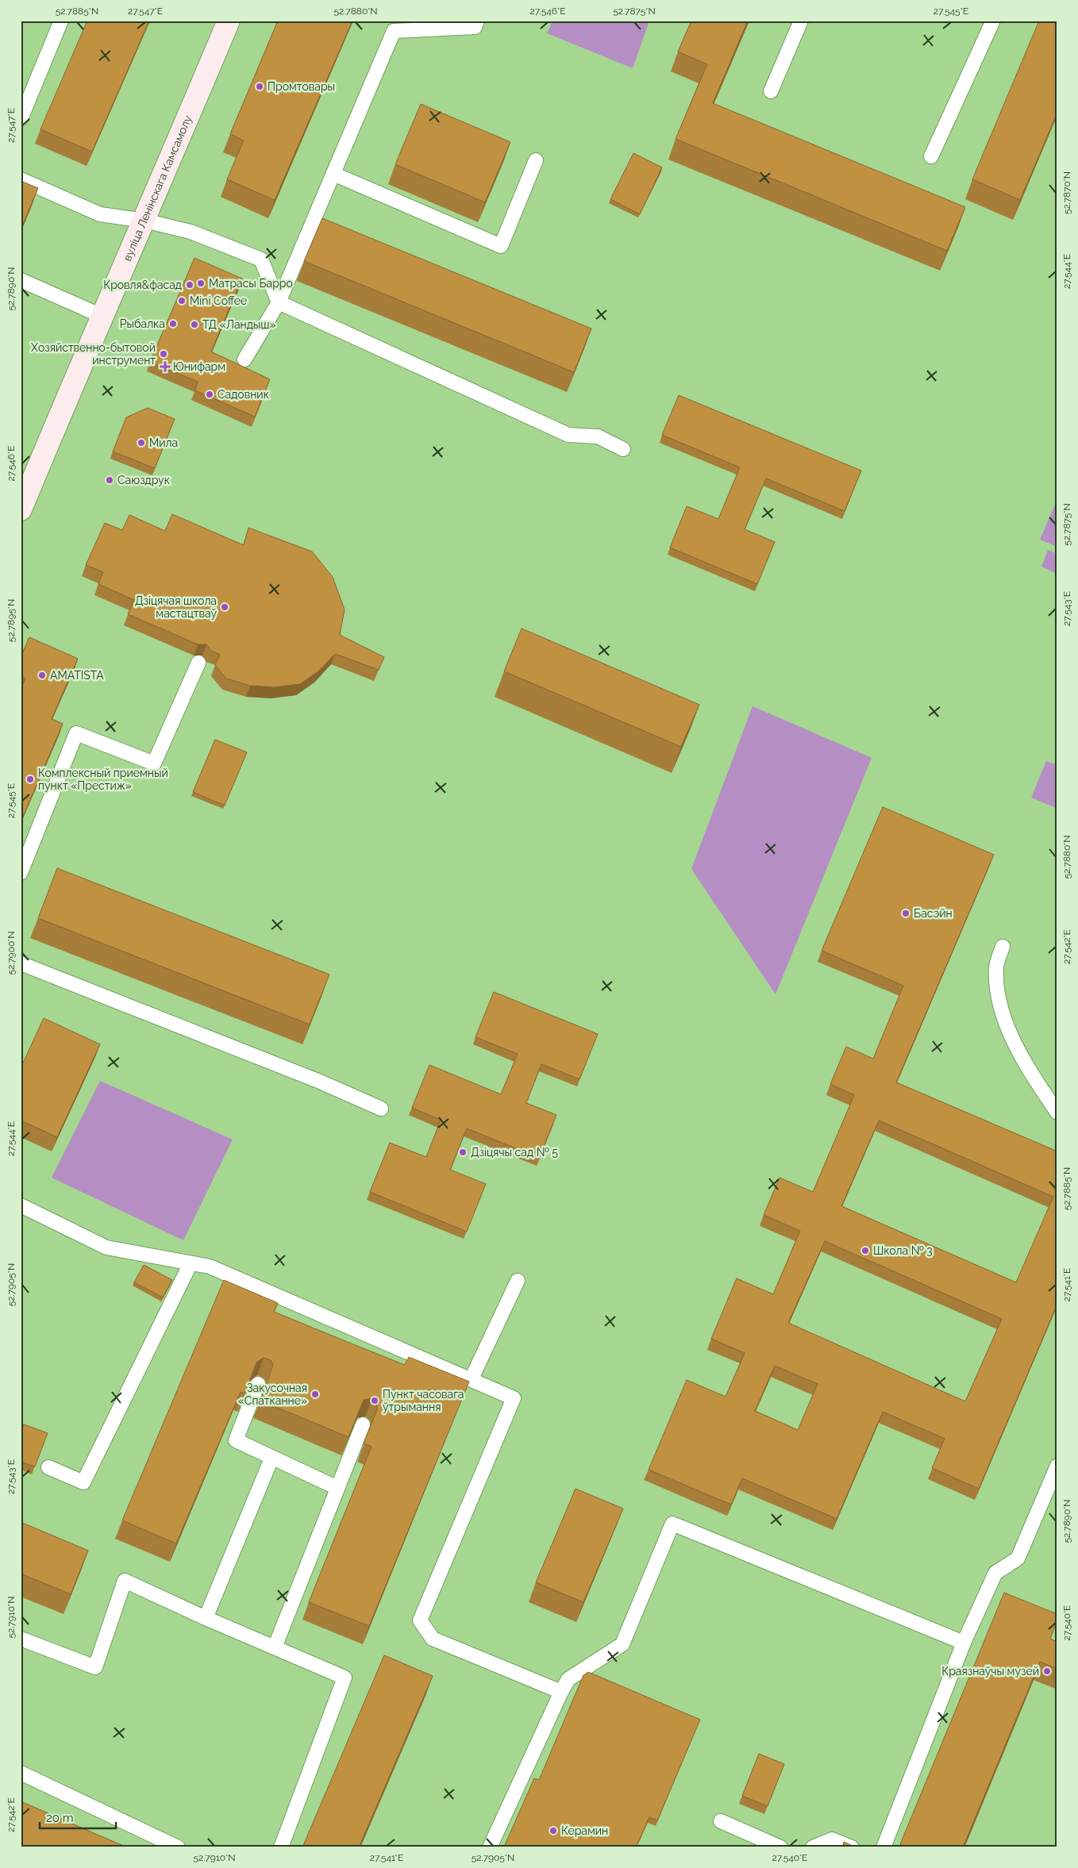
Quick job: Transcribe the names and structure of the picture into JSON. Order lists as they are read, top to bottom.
{
  "streets": {
    "main road": ["вуліца Ленінскага Камсамолу"]
  },
  "places": {
    "other": [
      "Промтовары",
      "Матрасы Барро",
      "Кровля&фасад",
      "Mini Coffee",
      "Рыбалка",
      "ТД «Ландыш»",
      "Хозяйственно-бытовой инструмент",
      "Садовник",
      "Мила",
      "Саюздрук",
      "Дзіцячая школа мастацтваў",
      "AMATISTA",
      "Комплексный приемный пункт «Престиж»",
      "Басэйн",
      "Дзіцячы сад № 5",
      "Школа № 3",
      "Закусочная «Спатканне»",
      "Пункт часовага ўтрымання",
      "Краязнаўчы музей",
      "Керамин"
    ],
    "health": ["Юнифарм"]
  },
  "scale_bar": "20 m",
  "coordinates": [
    "52.7885°N",
    "27.547°E",
    "52.7880°N",
    "27.546°E",
    "52.7875°N",
    "27.545°E",
    "52.7870°N",
    "27.544°E",
    "52.7890°N",
    "27.543°E",
    "52.7895°N",
    "27.542°E",
    "52.7900°N",
    "27.541°E",
    "52.7905°N",
    "52.7910°N",
    "27.540°E"
  ]
}
